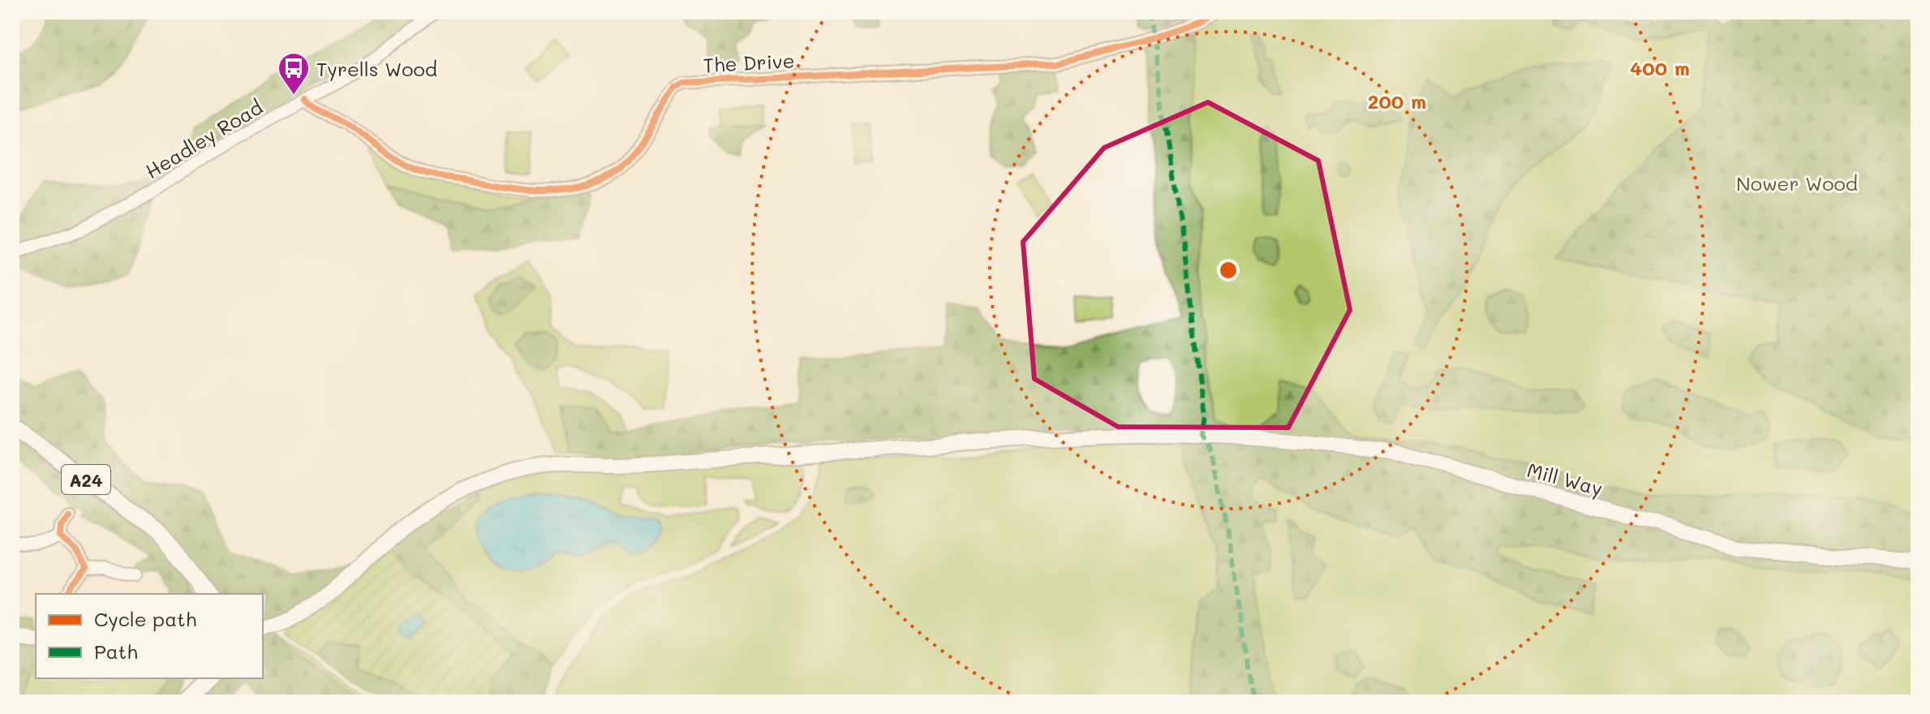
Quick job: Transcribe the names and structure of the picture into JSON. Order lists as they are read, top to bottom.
{
  "streets": {
    "highway": ["A24"],
    "main road": ["Mill Way"],
    "street": ["The Drive", "Headley Road"]
  },
  "crossings": [
    ["The Drive", "Headley Road"]
  ],
  "parks": ["Nower Wood"],
  "places": {
    "bus stop": ["Tyrells Wood"]
  },
  "legend": ["Cycle path", "Path"],
  "rings": ["400 m", "200 m"]
}
